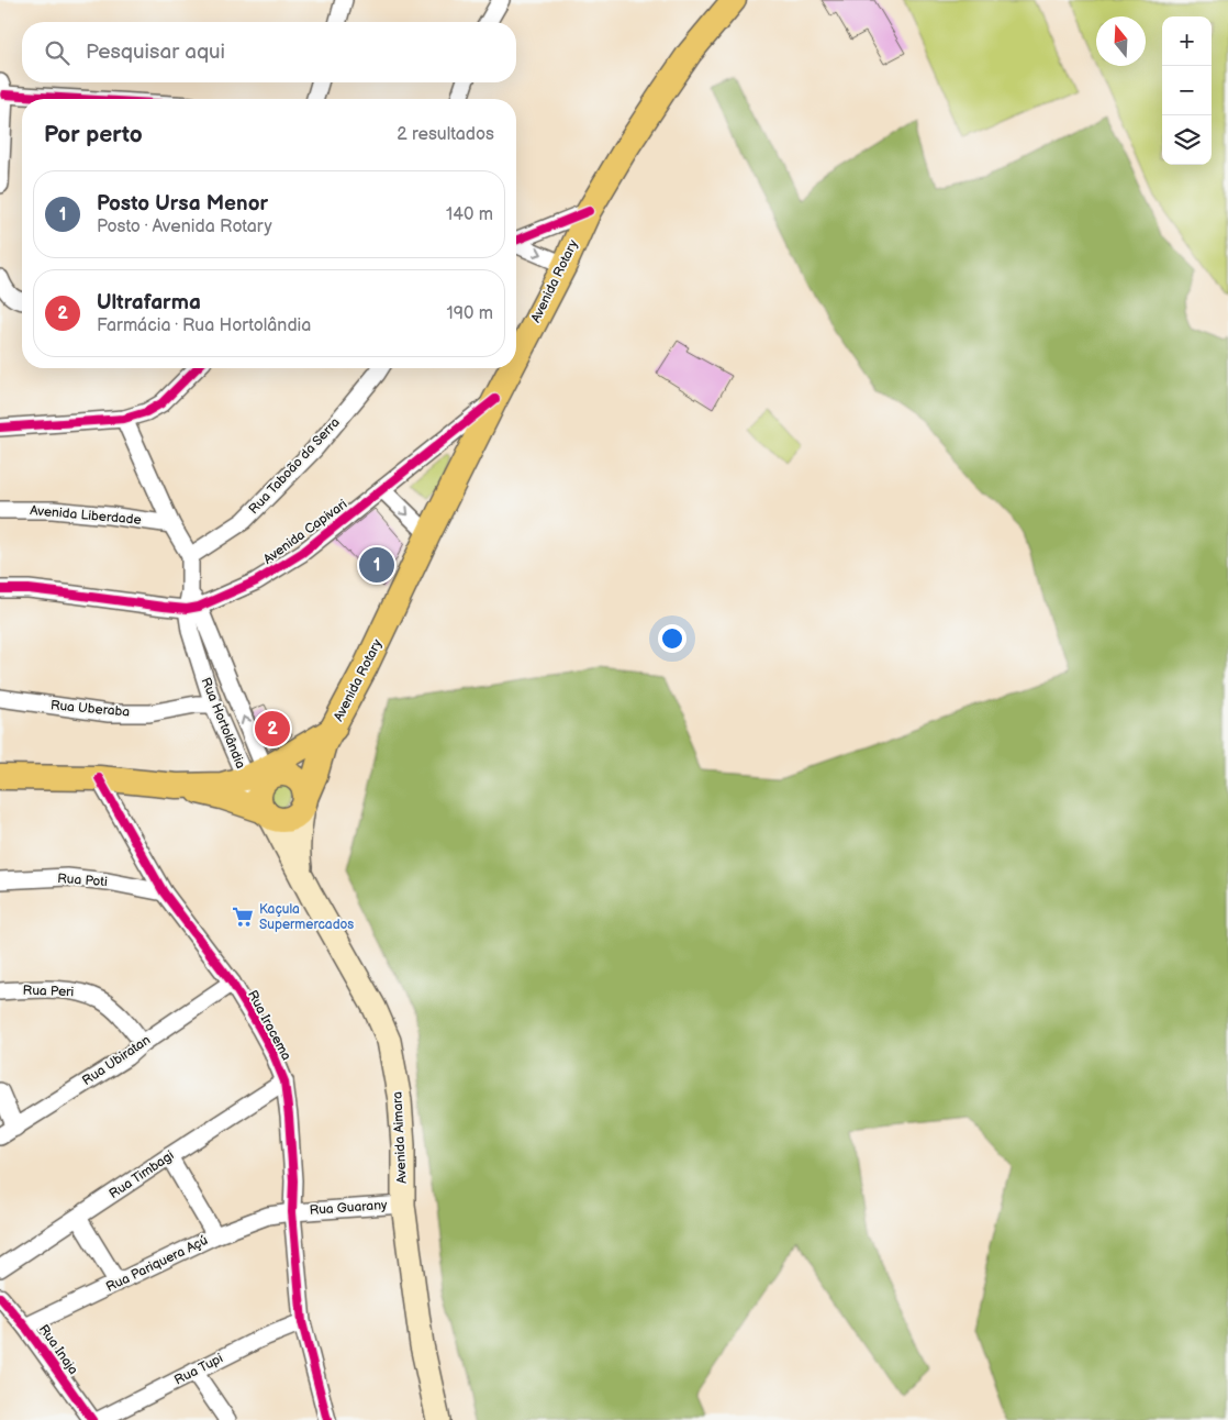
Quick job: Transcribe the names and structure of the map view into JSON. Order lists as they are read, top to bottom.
{
  "streets": {
    "main road": ["Avenida Rotary", "Avenida Aimara"],
    "street": [
      "Rua Taboão da Serra",
      "Avenida Liberdade",
      "Avenida Capivari",
      "Rua Uberaba",
      "Rua Hortolândia",
      "Rua Poti",
      "Rua Peri",
      "Rua Iracema",
      "Rua Ubiratan",
      "Rua Timbagi",
      "Rua Guarany",
      "Rua Pariquera Açú",
      "Rua Inaja",
      "Rua Tupi"
    ]
  },
  "crossings": [
    ["Avenida Rotary", "Avenida Capivari"],
    ["Avenida Rotary", "Rua Hortolândia"],
    ["Avenida Rotary", "Rua Iracema"],
    ["Avenida Rotary", "Avenida Aimara"],
    ["Avenida Capivari", "Rua Hortolândia"],
    ["Rua Uberaba", "Rua Hortolândia"],
    ["Rua Hortolândia", "Avenida Aimara"],
    ["Rua Poti", "Rua Iracema"],
    ["Rua Peri", "Rua Ubiratan"],
    ["Rua Iracema", "Rua Ubiratan"],
    ["Rua Iracema", "Rua Timbagi"],
    ["Rua Iracema", "Rua Guarany"],
    ["Rua Iracema", "Rua Pariquera Açú"],
    ["Rua Iracema", "Rua Tupi"],
    ["Avenida Aimara", "Rua Guarany"],
    ["Rua Guarany", "Rua Pariquera Açú"],
    ["Rua Pariquera Açú", "Rua Inaja"]
  ],
  "places": {
    "supermarket": ["Kaçula Supermercados"]
  },
  "north": "top",
  "page": {
    "map_buttons": ["+", "−"],
    "search": "Pesquisar aqui",
    "heading": ["Por perto", "2 resultados"],
    "list": [
      {
        "mark": "1",
        "name": "Posto Ursa Menor",
        "note": "Posto · Avenida Rotary",
        "value": "140 m"
      },
      {
        "mark": "2",
        "name": "Ultrafarma",
        "note": "Farmácia · Rua Hortolândia",
        "value": "190 m"
      }
    ],
    "pins": ["1", "2"]
  }
}
